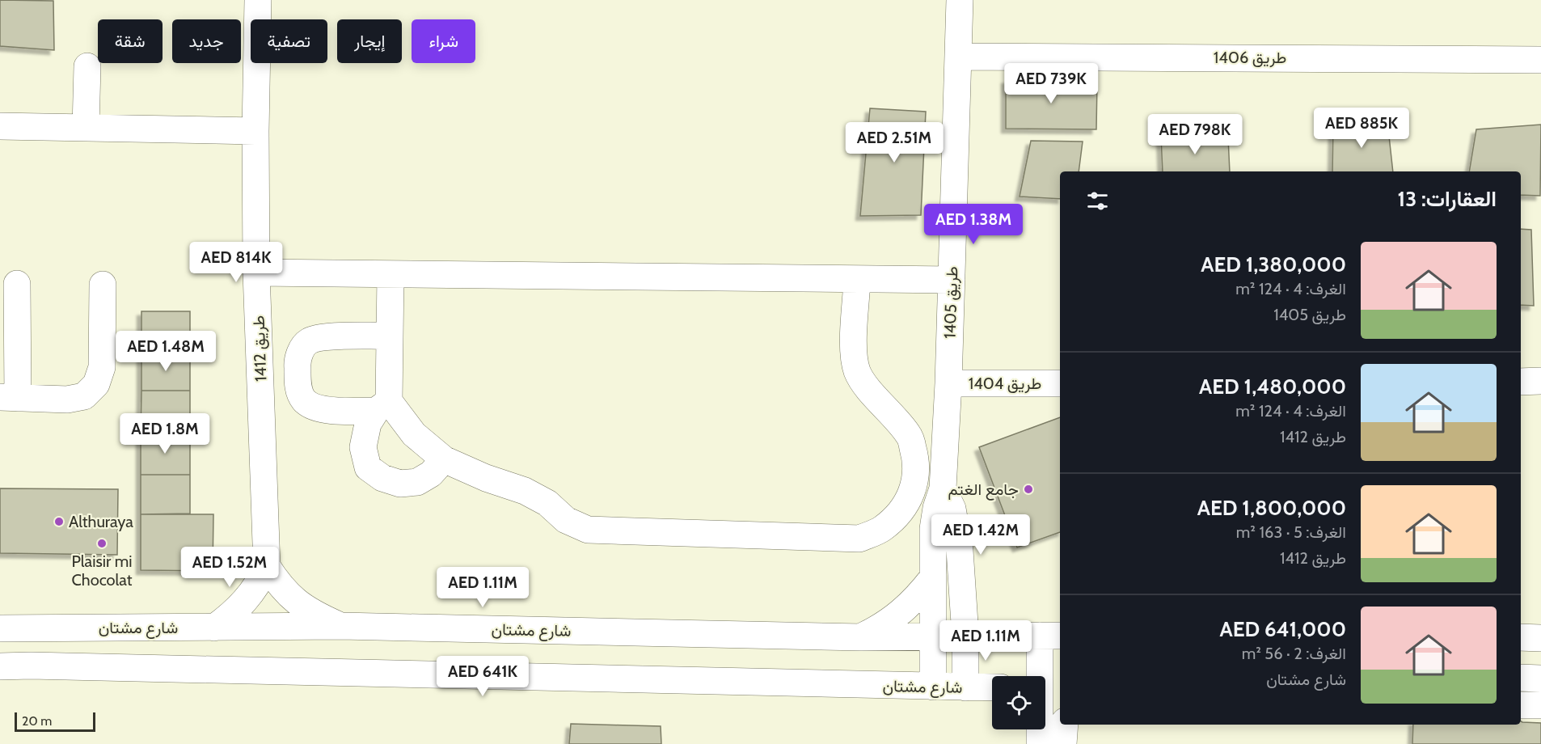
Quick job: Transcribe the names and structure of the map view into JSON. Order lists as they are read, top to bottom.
{
  "streets": {
    "street": [
      "طريق 1406",
      "طريق 1405",
      "طريق 1412",
      "طريق 1404",
      "شارع مشتان"
    ]
  },
  "crossings": [
    ["طريق 1406", "طريق 1405"],
    ["طريق 1405", "طريق 1404"],
    ["طريق 1405", "شارع مشتان"],
    ["طريق 1412", "شارع مشتان"]
  ],
  "places": ["جامع الغتم", "Althuraya", "Plaisir mi Chocolat"],
  "scale_bar": "20 m",
  "page": {
    "chip": [
      "شراء",
      "إيجار",
      "تصفية",
      "جديد",
      "شقة"
    ],
    "price": [
      "AED 739K",
      "AED 885K",
      "AED 798K",
      "AED 2.51M",
      "AED 1.38M",
      "AED 814K",
      "AED 1.48M",
      "AED 1.8M",
      "AED 1.42M",
      "AED 1.52M",
      "AED 1.11M",
      "AED 1.11M",
      "AED 641K"
    ],
    "heading": "العقارات: 13",
    "list": [
      {
        "name": "AED 1,380,000",
        "note": "الغرف: 4 · 124 m² · طريق 1405"
      },
      {
        "name": "AED 1,480,000",
        "note": "الغرف: 4 · 124 m² · طريق 1412"
      },
      {
        "name": "AED 1,800,000",
        "note": "الغرف: 5 · 163 m² · طريق 1412"
      },
      {
        "name": "AED 641,000",
        "note": "الغرف: 2 · 56 m² · شارع مشتان"
      }
    ],
    "scale": "20 m"
  }
}
